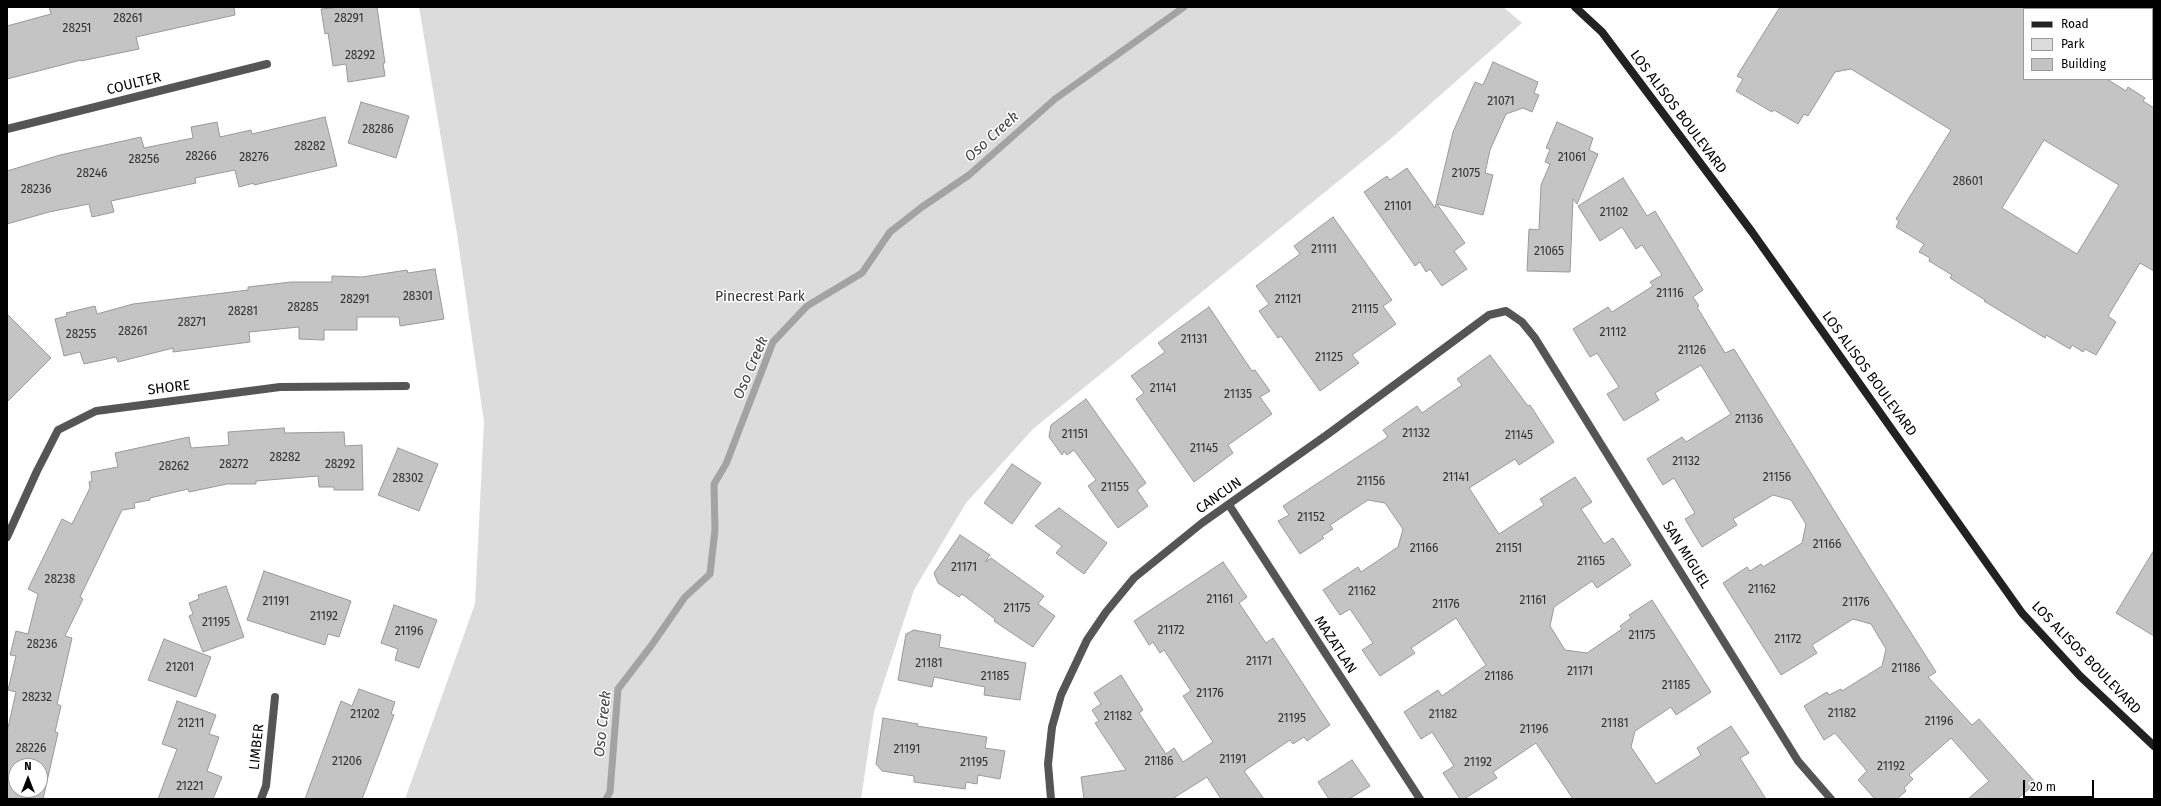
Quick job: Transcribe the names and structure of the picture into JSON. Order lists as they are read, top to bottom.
{
  "streets": {
    "main road": ["LOS ALISOS BOULEVARD"],
    "street": [
      "COULTER",
      "SHORE",
      "CANCUN",
      "SAN MIGUEL",
      "MAZATLAN",
      "LIMBER"
    ]
  },
  "crossings": [
    ["CANCUN", "SAN MIGUEL"],
    ["CANCUN", "MAZATLAN"]
  ],
  "water": ["Oso Creek"],
  "parks": ["Pinecrest Park"],
  "house_numbers": [
    "28261",
    "28291",
    "28251",
    "28292",
    "21071",
    "28286",
    "28282",
    "28266",
    "28276",
    "21061",
    "28256",
    "28246",
    "21075",
    "28601",
    "28236",
    "21101",
    "21102",
    "21111",
    "21065",
    "21116",
    "28301",
    "28291",
    "21121",
    "28285",
    "21115",
    "28281",
    "28271",
    "28261",
    "21112",
    "28255",
    "21131",
    "21126",
    "21125",
    "21141",
    "21135",
    "21136",
    "21132",
    "21151",
    "21145",
    "21145",
    "28282",
    "21132",
    "28272",
    "28292",
    "28262",
    "21141",
    "21156",
    "28302",
    "21156",
    "21155",
    "21152",
    "21166",
    "21166",
    "21151",
    "21165",
    "21171",
    "28238",
    "21162",
    "21162",
    "21161",
    "21161",
    "21191",
    "21176",
    "21176",
    "21175",
    "21192",
    "21195",
    "21172",
    "21196",
    "21175",
    "21172",
    "28236",
    "21171",
    "21181",
    "21201",
    "21186",
    "21171",
    "21185",
    "21186",
    "21185",
    "21176",
    "28232",
    "21182",
    "21202",
    "21182",
    "21182",
    "21195",
    "21196",
    "21211",
    "21181",
    "21196",
    "28226",
    "21191",
    "21191",
    "21206",
    "21186",
    "21195",
    "21192",
    "21192",
    "21221"
  ],
  "legend": ["Road", "Park", "Building"],
  "scale_bar": "20 m",
  "north": "top"
}
